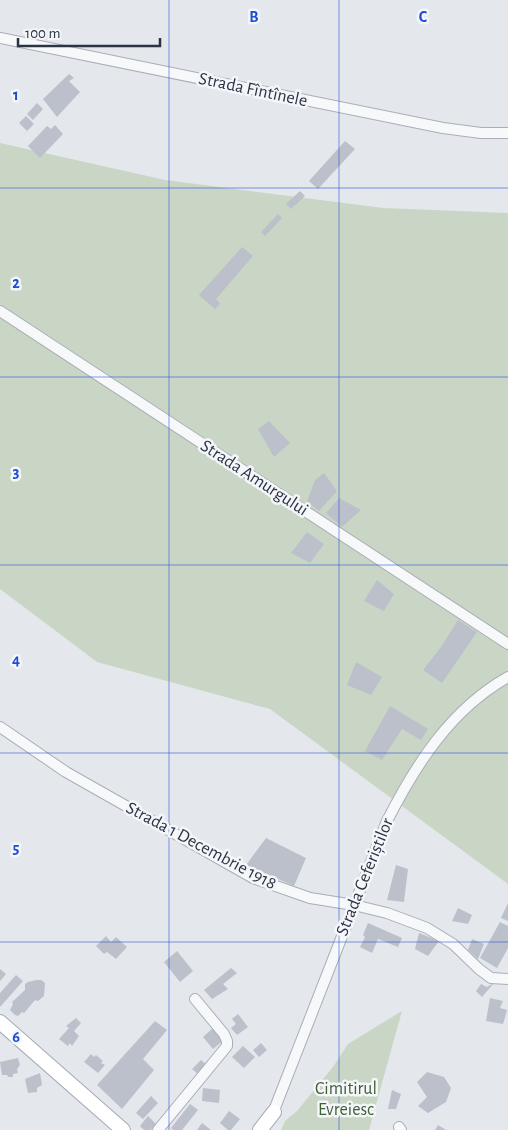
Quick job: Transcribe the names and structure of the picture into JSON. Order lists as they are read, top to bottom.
{
  "streets": {
    "street": [
      "Strada Fîntînele",
      "Strada Amurgului",
      "Strada 1 Decembrie 1918",
      "Strada Ceferiștilor"
    ]
  },
  "crossings": [
    ["Strada 1 Decembrie 1918", "Strada Ceferiștilor"]
  ],
  "parks": ["Cimitirul Evreiesc"],
  "scale_bar": "100 m",
  "grid": {
    "columns": ["B", "C"],
    "rows": [
      "1",
      "2",
      "3",
      "4",
      "5",
      "6"
    ]
  }
}
